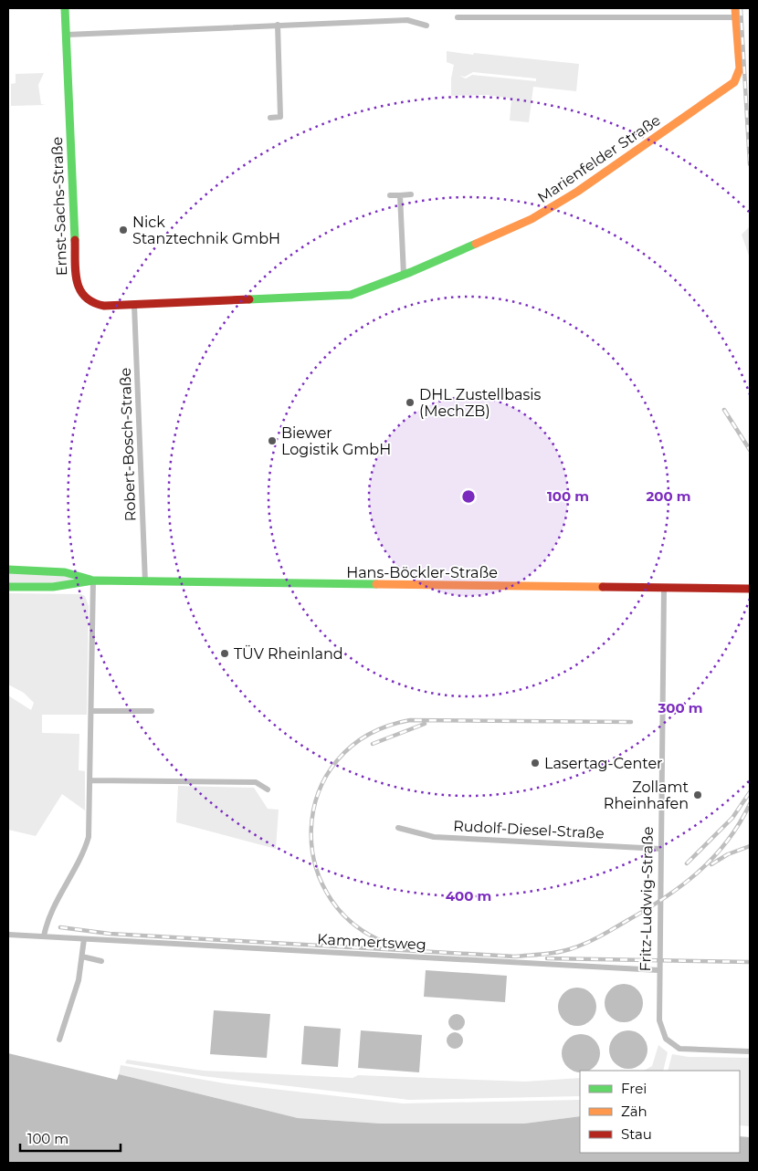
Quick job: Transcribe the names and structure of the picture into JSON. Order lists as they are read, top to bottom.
{
  "streets": {
    "street": [
      "Marienfelder Straße",
      "Ernst-Sachs-Straße",
      "Robert-Bosch-Straße",
      "Hans-Böckler-Straße",
      "Rudolf-Diesel-Straße",
      "Fritz-Ludwig-Straße",
      "Kammertsweg"
    ]
  },
  "crossings": [
    ["Marienfelder Straße", "Ernst-Sachs-Straße"],
    ["Ernst-Sachs-Straße", "Robert-Bosch-Straße"],
    ["Robert-Bosch-Straße", "Hans-Böckler-Straße"],
    ["Hans-Böckler-Straße", "Fritz-Ludwig-Straße"],
    ["Rudolf-Diesel-Straße", "Fritz-Ludwig-Straße"],
    ["Fritz-Ludwig-Straße", "Kammertsweg"]
  ],
  "places": [
    "Nick Stanztechnik GmbH",
    "DHL Zustellbasis (MechZB)",
    "Biewer Logistik GmbH",
    "TÜV Rheinland",
    "Lasertag-Center",
    "Zollamt Rheinhafen"
  ],
  "legend": ["Frei", "Zäh", "Stau"],
  "scale_bar": "100 m",
  "rings": [
    "100 m",
    "200 m",
    "300 m",
    "400 m"
  ]
}
